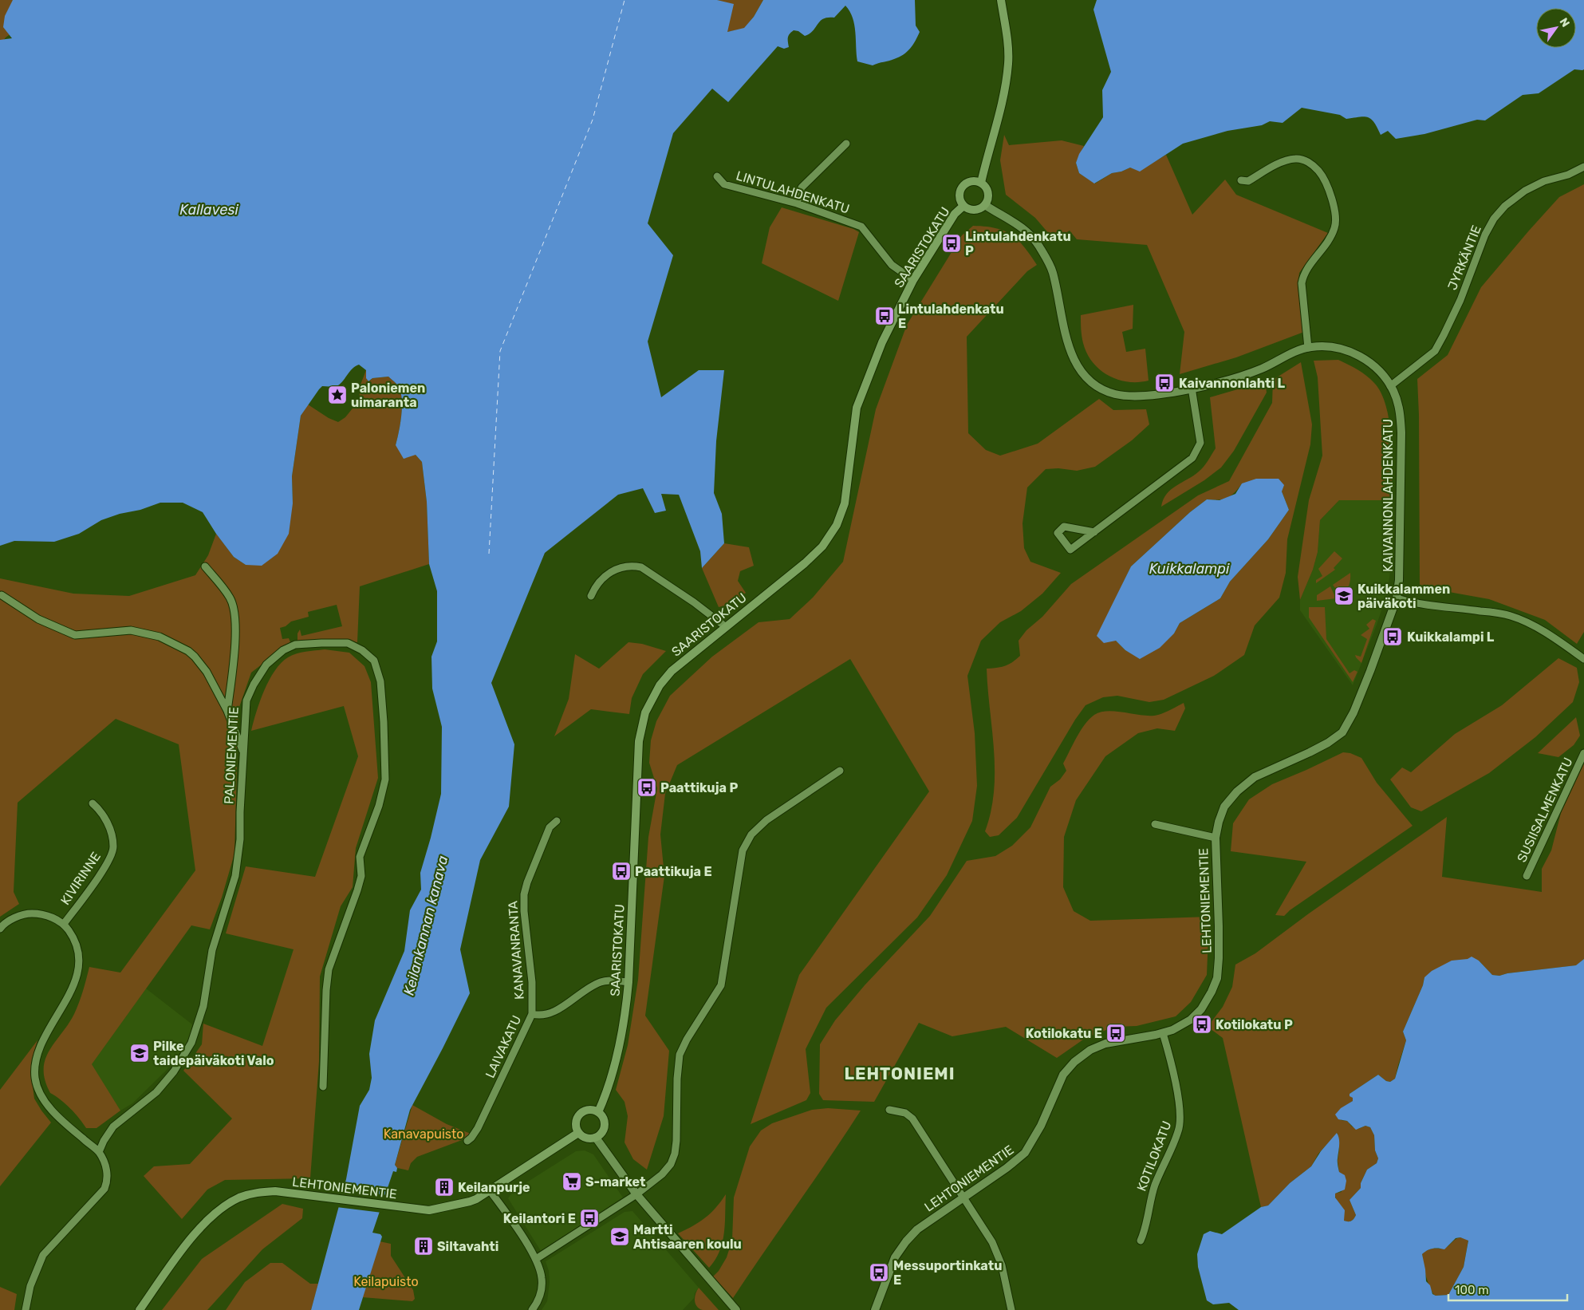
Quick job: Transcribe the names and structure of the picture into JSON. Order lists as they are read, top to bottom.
{
  "streets": {
    "main road": ["SAARISTOKATU", "LEHTONIEMENTIE"],
    "street": [
      "LINTULAHDENKATU",
      "JYRKÄNTIE",
      "KAIVANNONLAHDENKATU",
      "PALONIEMENTIE",
      "SUSIISALMENKATU",
      "KIVIRINNE",
      "KANAVANRANTA",
      "LAIVAKATU",
      "KOTILOKATU"
    ]
  },
  "crossings": [
    ["LINTULAHDENKATU", "SAARISTOKATU"],
    ["SAARISTOKATU", "KAIVANNONLAHDENKATU"],
    ["SAARISTOKATU", "LEHTONIEMENTIE"],
    ["SAARISTOKATU", "LAIVAKATU"],
    ["JYRKÄNTIE", "KAIVANNONLAHDENKATU"],
    ["KAIVANNONLAHDENKATU", "LEHTONIEMENTIE"],
    ["LEHTONIEMENTIE", "KOTILOKATU"],
    ["KANAVANRANTA", "LAIVAKATU"]
  ],
  "districts": ["LEHTONIEMI"],
  "water": ["Kallavesi", "Kuikkalampi", "Keilankannan kanava"],
  "parks": ["Kanavapuisto", "Keilapuisto"],
  "places": {
    "bus stop": [
      "Lintulahdenkatu P",
      "Lintulahdenkatu E",
      "Kaivannonlahti L",
      "Kuikkalampi L",
      "Paattikuja P",
      "Paattikuja E",
      "Kotilokatu P",
      "Kotilokatu E",
      "Keilantori E",
      "Messuportinkatu E"
    ],
    "place": ["Paloniemen uimaranta"],
    "school or university": ["Kuikkalammen päiväkoti", "Pilke taidepäiväkoti Valo", "Martti Ahtisaaren koulu"],
    "supermarket": ["S-market"],
    "building": ["Keilanpurje", "Siltavahti"]
  },
  "scale_bar": "100 m",
  "north": "top right"
}
